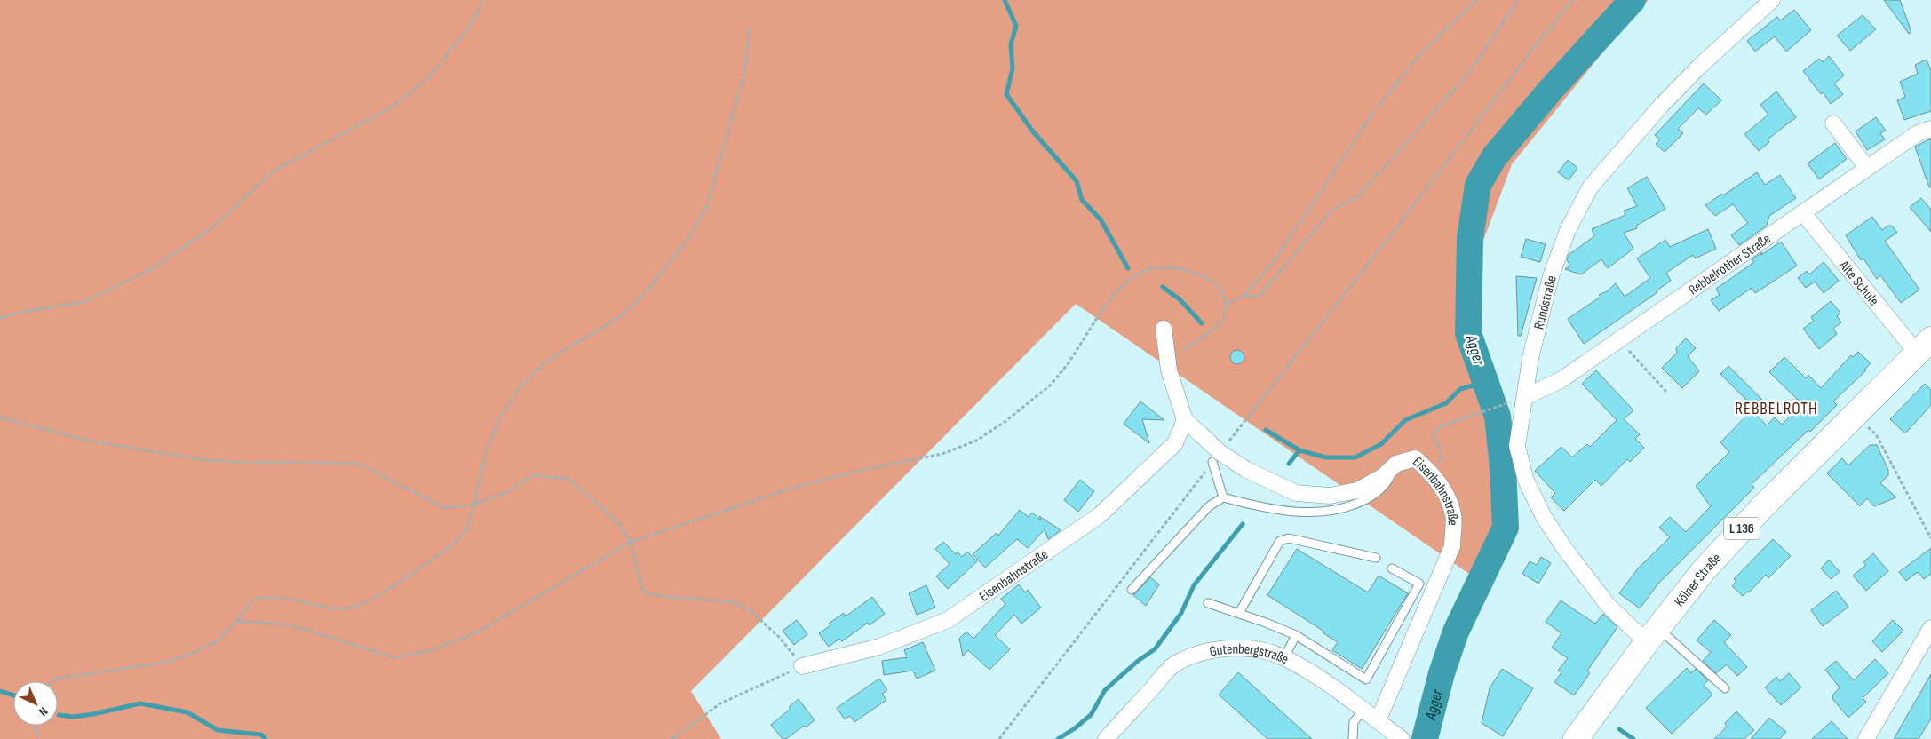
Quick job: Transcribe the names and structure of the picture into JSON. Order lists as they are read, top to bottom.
{
  "streets": {
    "main road": ["L 136", "Kölner Straße"],
    "street": [
      "Rebbelrother Straße",
      "Alte Schule",
      "Rundstraße",
      "Eisenbahnstraße",
      "Gutenbergstraße"
    ]
  },
  "crossings": [
    ["Rebbelrother Straße", "Alte Schule"],
    ["Rebbelrother Straße", "Rundstraße"],
    ["Alte Schule", "Kölner Straße"],
    ["Rundstraße", "Kölner Straße"],
    ["Eisenbahnstraße", "Gutenbergstraße"]
  ],
  "districts": ["REBBELROTH"],
  "water": ["Agger"],
  "north": "bottom right"
}
